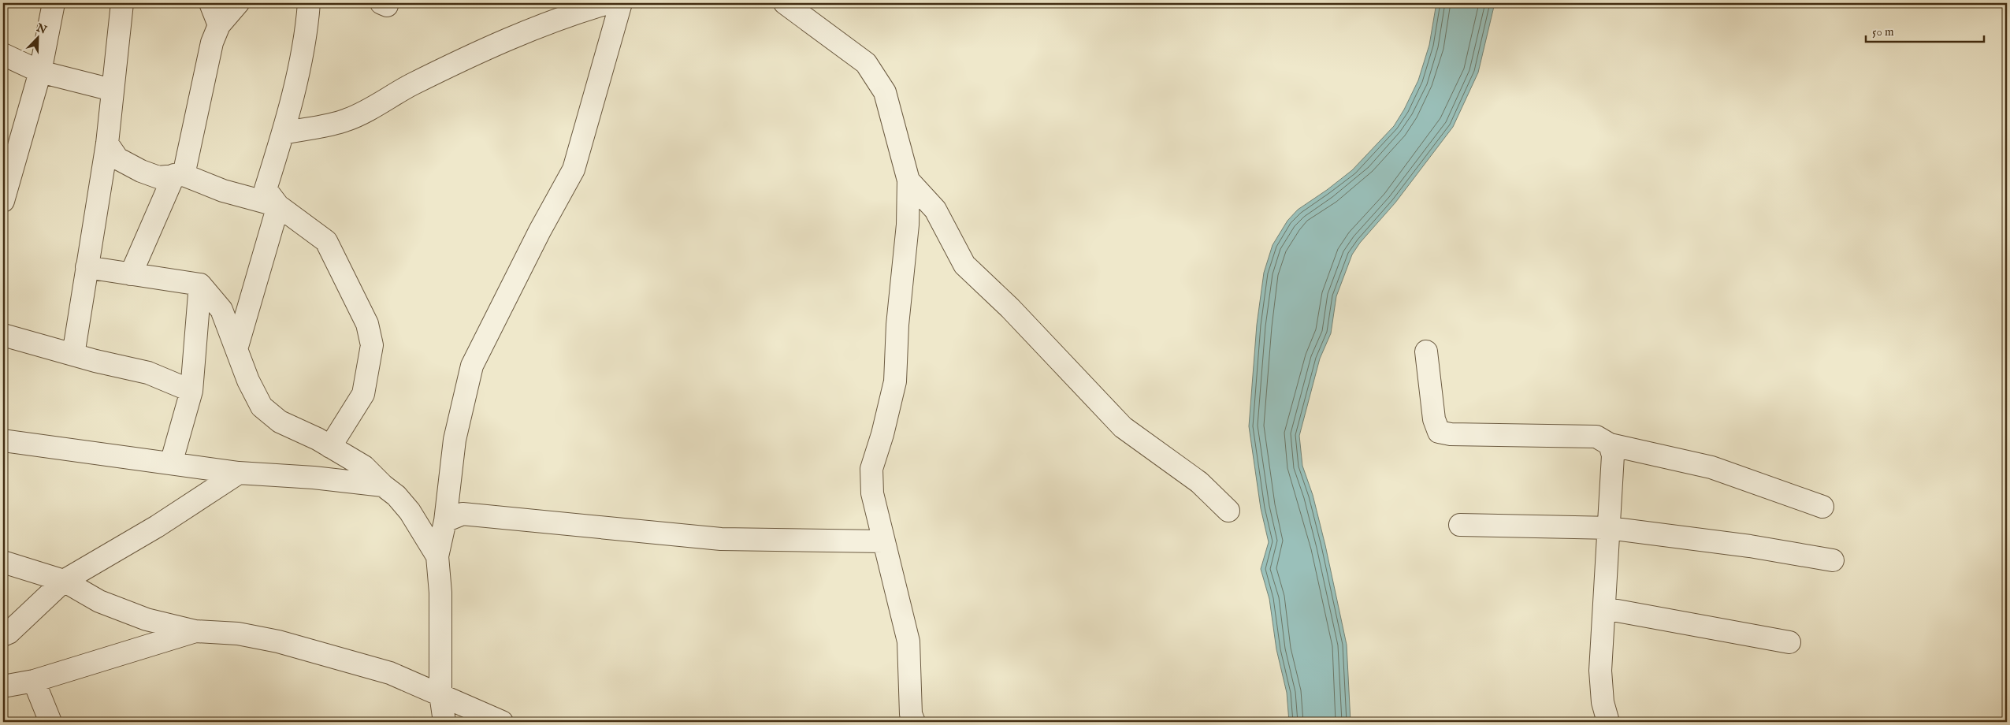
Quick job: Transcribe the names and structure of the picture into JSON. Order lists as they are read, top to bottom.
{
  "scale_bar": "50 m",
  "north": "top right"
}
